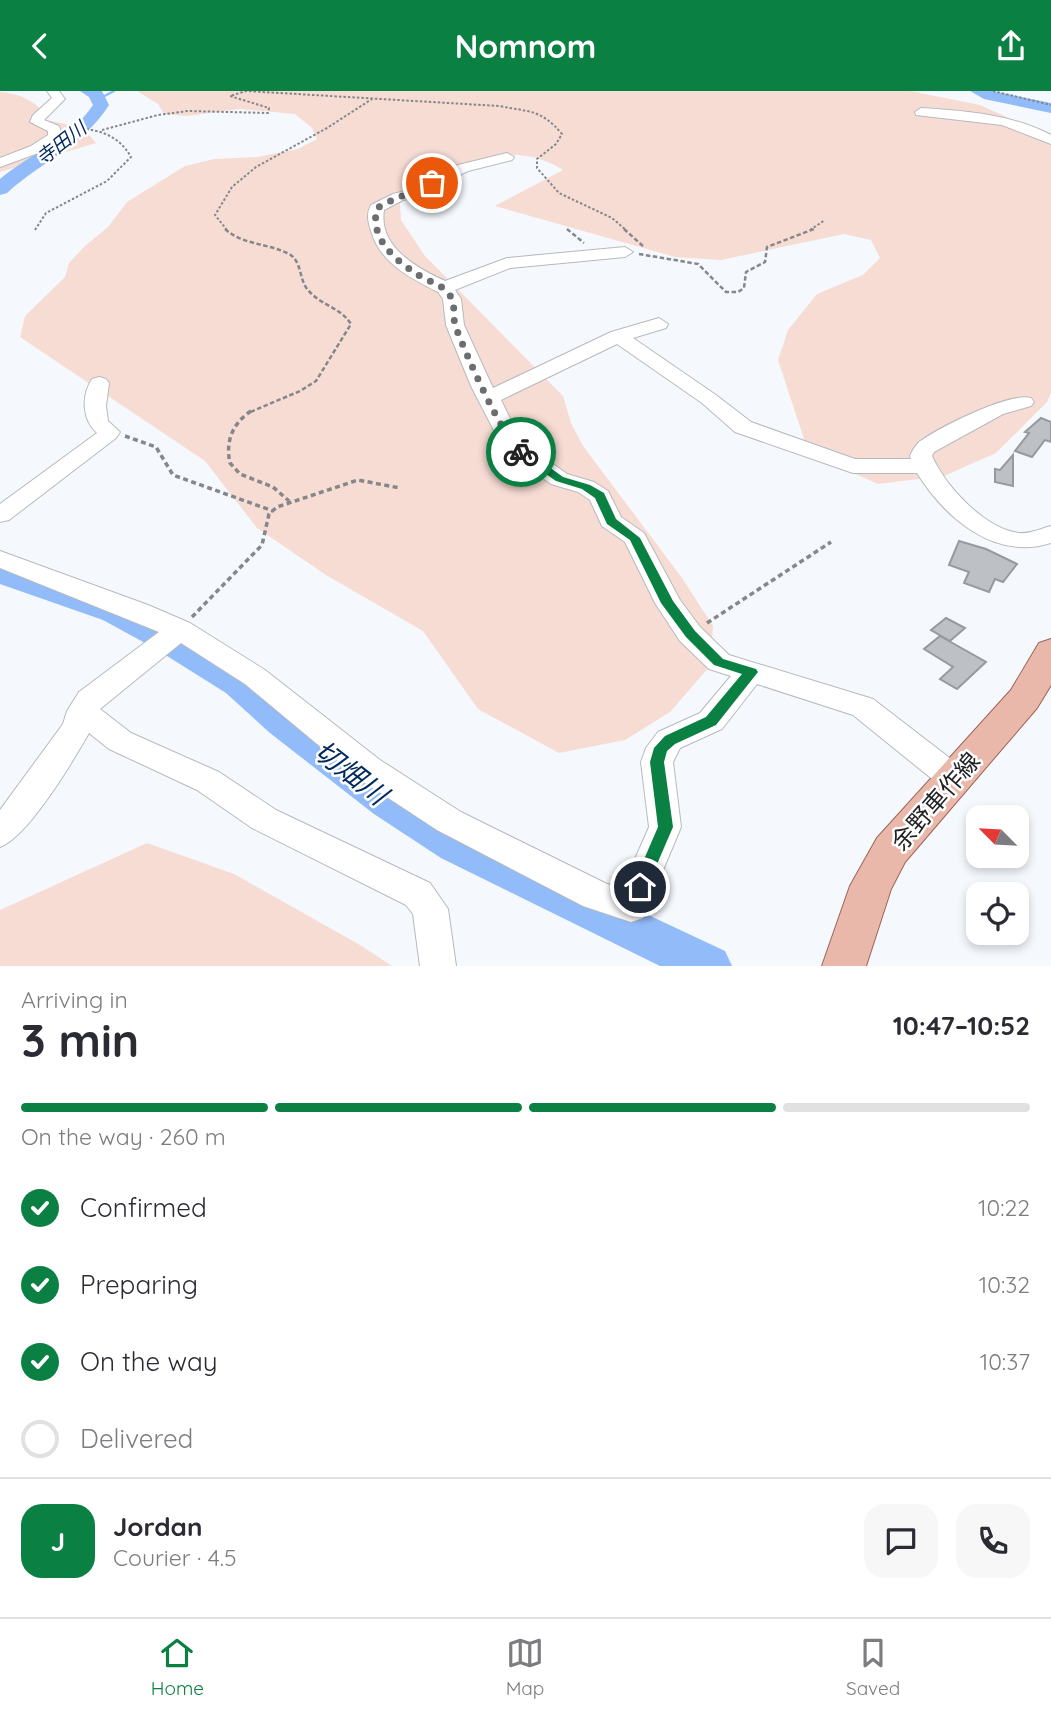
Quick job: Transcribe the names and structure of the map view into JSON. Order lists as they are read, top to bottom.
{
  "streets": {
    "main road": ["余野車作線"]
  },
  "water": ["寺田川", "切畑川"],
  "north": "top left",
  "page": {
    "header": "Nomnom",
    "heading": ["3 min", "Arriving in", "10:47–10:52"],
    "panel": ["Jordan", "Courier · 4.5"],
    "bar": "On the way · 260 m",
    "list": [
      ["Confirmed", "10:22"],
      ["Preparing", "10:32"],
      ["On the way", "10:37"],
      "Delivered"
    ],
    "round": "J",
    "tabs": ["Home", "Map", "Saved"]
  }
}
